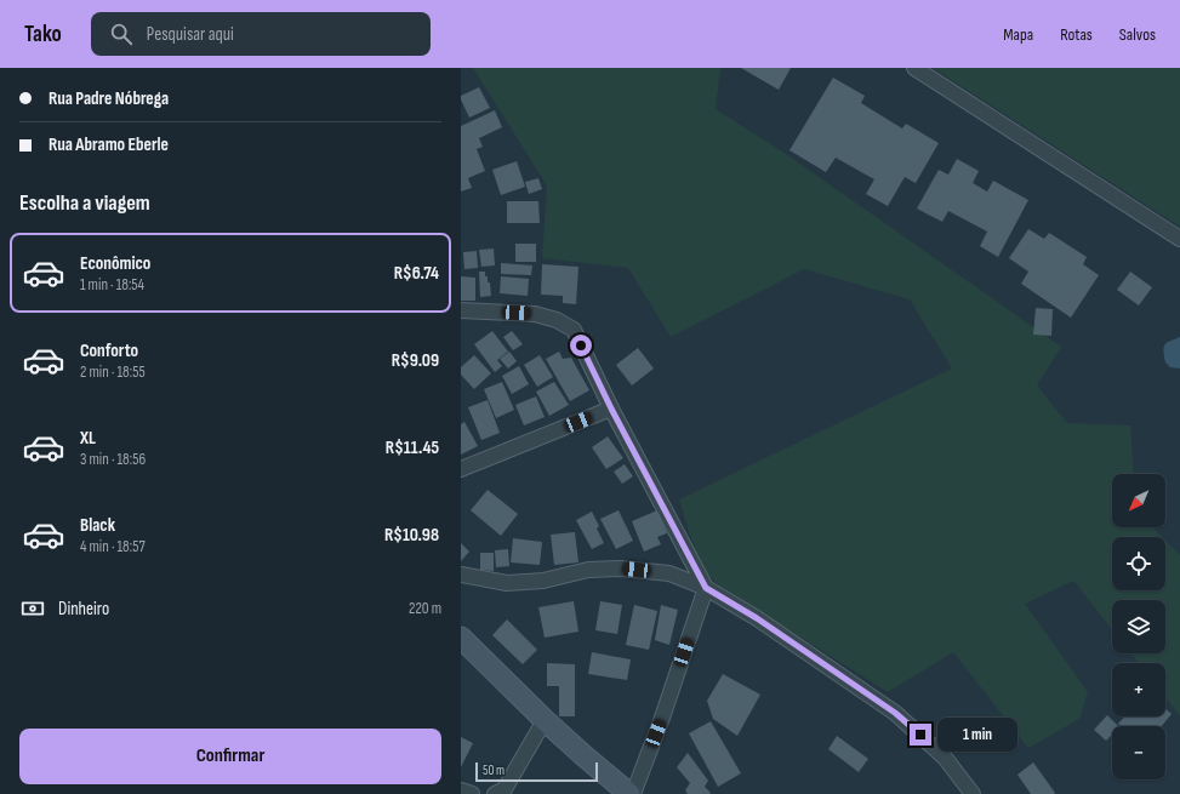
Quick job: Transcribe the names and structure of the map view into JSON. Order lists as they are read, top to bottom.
{
  "scale_bar": "50 m",
  "north": "bottom left",
  "page": {
    "header": "Tako",
    "search": "Pesquisar aqui",
    "nav": ["Mapa", "Rotas", "Salvos"],
    "banner": ["Rua Padre Nóbrega", "Rua Abramo Eberle"],
    "heading": "Escolha a viagem",
    "list": [
      {
        "name": "Econômico",
        "note": "1 min · 18:54",
        "value": "R$6.74"
      },
      {
        "name": "Conforto",
        "note": "2 min · 18:55",
        "value": "R$9.09"
      },
      {
        "name": "XL",
        "note": "3 min · 18:56",
        "value": "R$11.45"
      },
      {
        "name": "Black",
        "note": "4 min · 18:57",
        "value": "R$10.98"
      }
    ],
    "map_buttons": ["+", "−"],
    "pay": ["Dinheiro", "220 m"],
    "bubble": "1 min",
    "buttons": "Confirmar",
    "scale": "50 m"
  }
}
